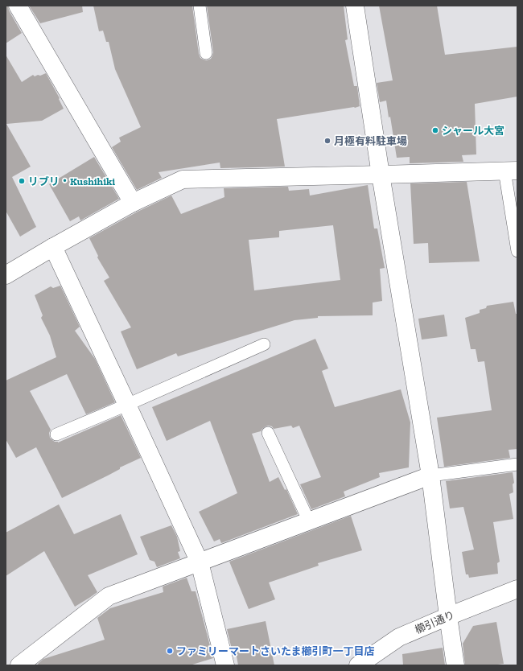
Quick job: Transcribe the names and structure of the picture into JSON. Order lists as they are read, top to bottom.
{
  "streets": {
    "street": ["櫛引通り"]
  },
  "places": [
    "シャール大宮",
    "月極有料駐車場",
    "リブリ・Kushihiki",
    "ファミリーマートさいたま櫛引町一丁目店"
  ]
}
